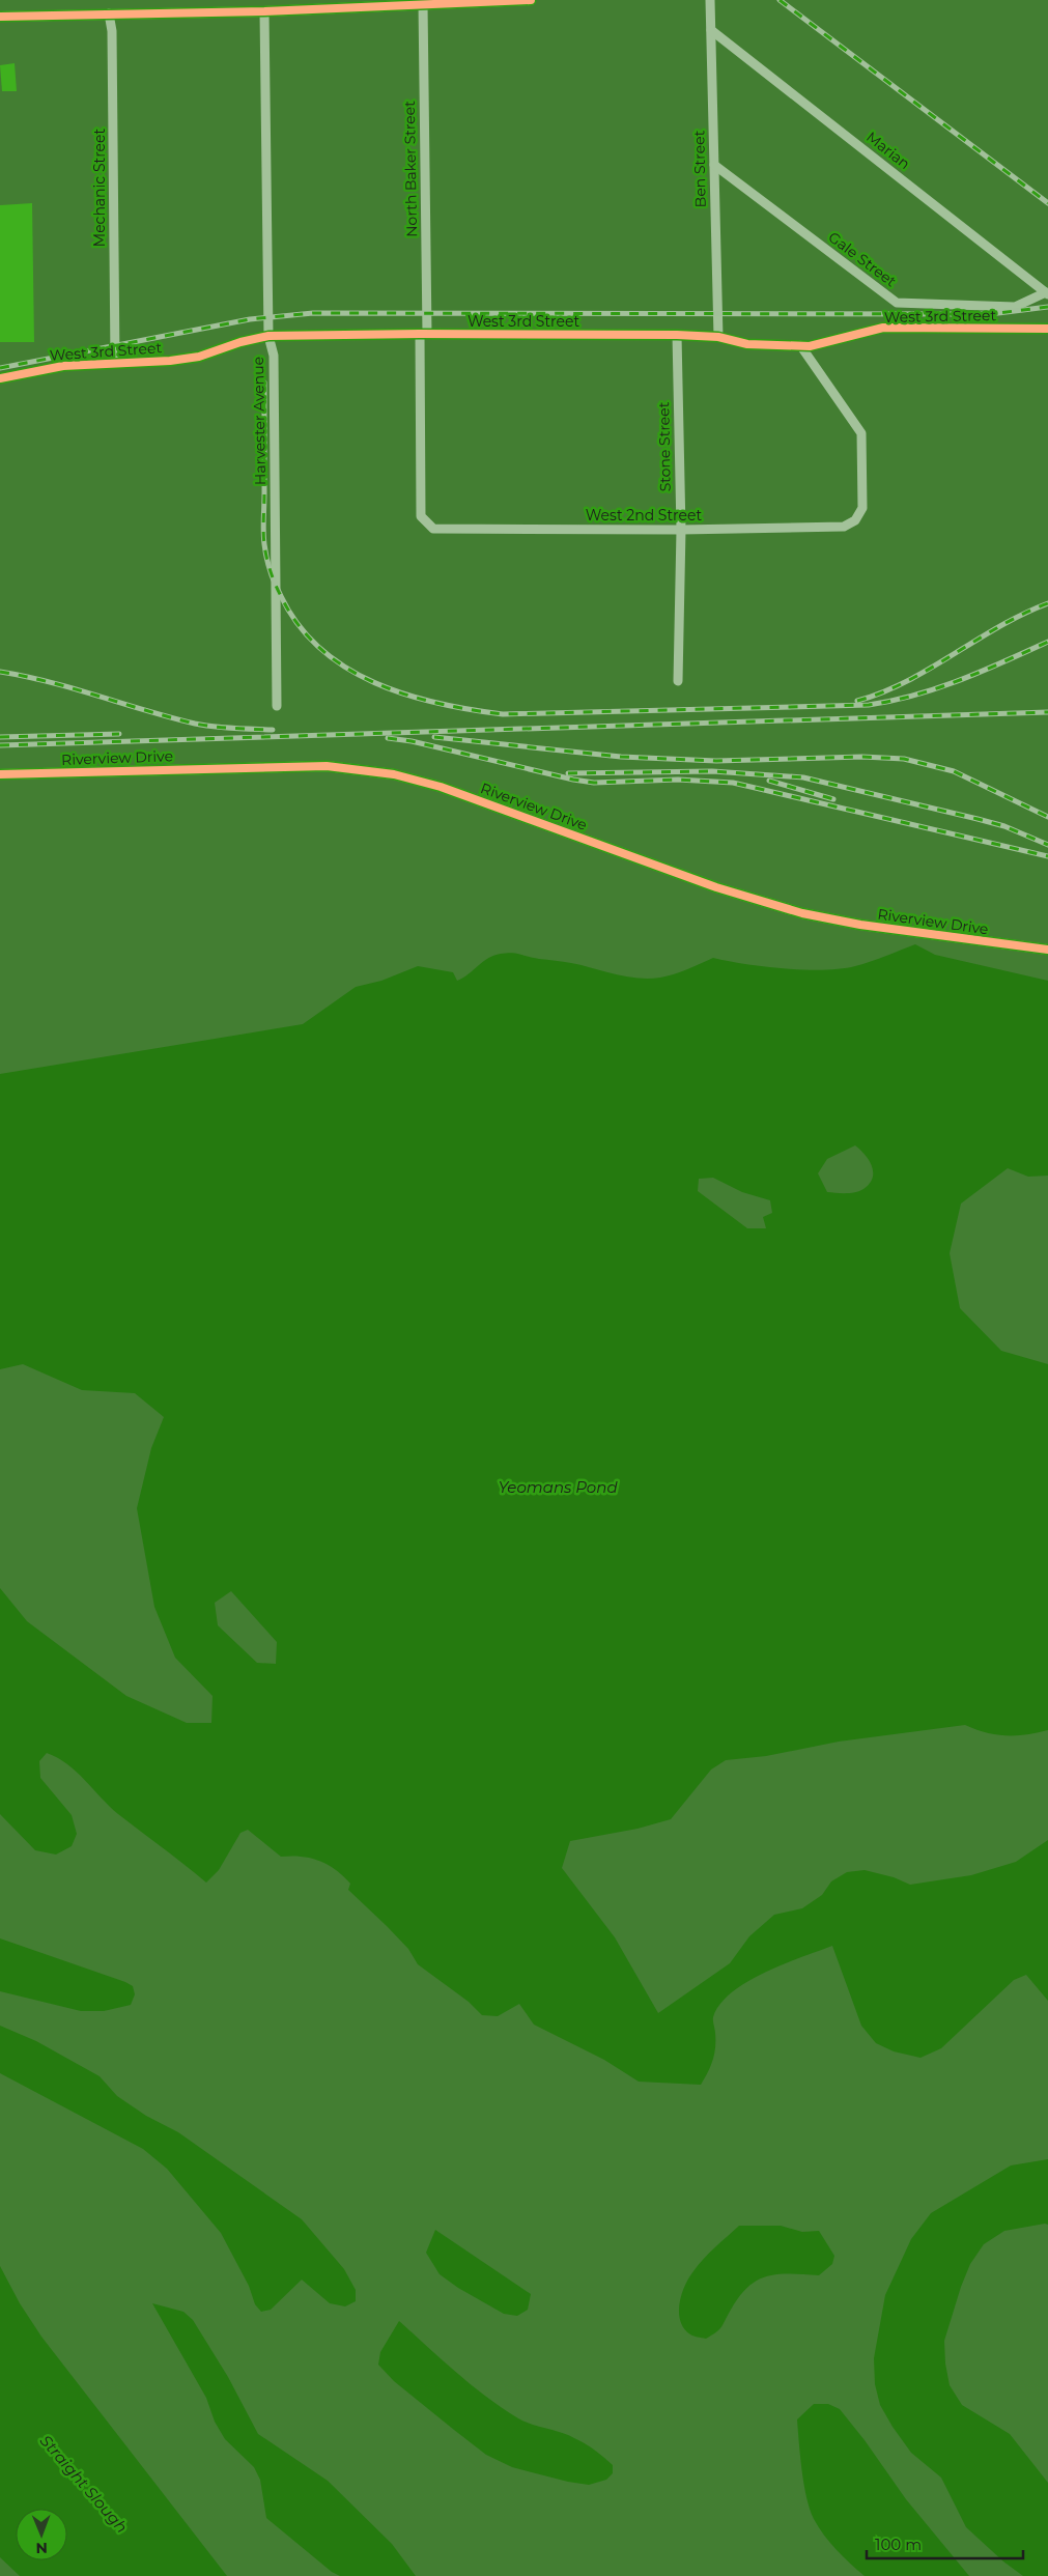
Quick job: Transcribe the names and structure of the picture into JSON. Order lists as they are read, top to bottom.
{
  "streets": {
    "street": [
      "Marian",
      "North Baker Street",
      "Ben Street",
      "Mechanic Street",
      "Gale Street",
      "West 3rd Street",
      "Harvester Avenue",
      "Stone Street",
      "West 2nd Street",
      "Riverview Drive"
    ]
  },
  "crossings": [
    ["Marian", "Ben Street"],
    ["Marian", "Gale Street"],
    ["North Baker Street", "West 3rd Street"],
    ["North Baker Street", "West 2nd Street"],
    ["Ben Street", "Gale Street"],
    ["Ben Street", "West 3rd Street"],
    ["Mechanic Street", "West 3rd Street"],
    ["West 3rd Street", "Harvester Avenue"],
    ["West 3rd Street", "Stone Street"],
    ["West 3rd Street", "West 2nd Street"],
    ["Stone Street", "West 2nd Street"]
  ],
  "water": ["Yeomans Pond", "Straight Slough"],
  "scale_bar": "100 m",
  "north": "bottom"
}
